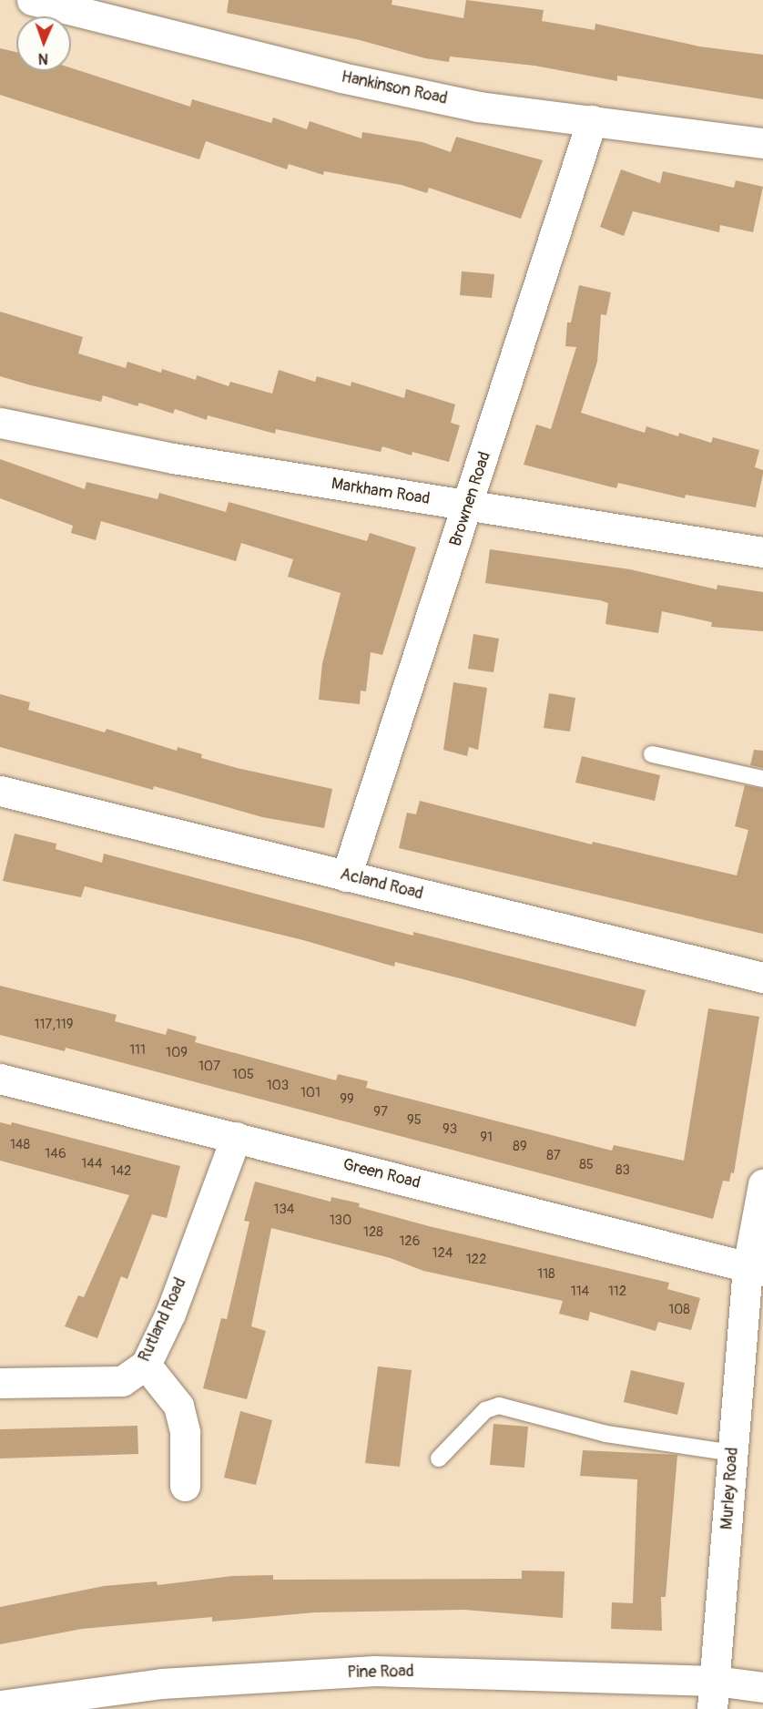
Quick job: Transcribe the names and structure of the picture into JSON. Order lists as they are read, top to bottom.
{
  "streets": {
    "street": [
      "Hankinson Road",
      "Markham Road",
      "Brownen Road",
      "Acland Road",
      "Green Road",
      "Rutland Road",
      "Murley Road",
      "Pine Road"
    ]
  },
  "crossings": [
    ["Hankinson Road", "Brownen Road"],
    ["Markham Road", "Brownen Road"],
    ["Brownen Road", "Acland Road"],
    ["Green Road", "Rutland Road"],
    ["Green Road", "Murley Road"],
    ["Murley Road", "Pine Road"]
  ],
  "house_numbers": [
    "117,119",
    "111",
    "109",
    "107",
    "105",
    "103",
    "101",
    "99",
    "97",
    "95",
    "93",
    "91",
    "148",
    "89",
    "146",
    "87",
    "144",
    "85",
    "83",
    "142",
    "134",
    "130",
    "128",
    "126",
    "124",
    "122",
    "118",
    "114",
    "112",
    "108"
  ],
  "north": "bottom"
}
